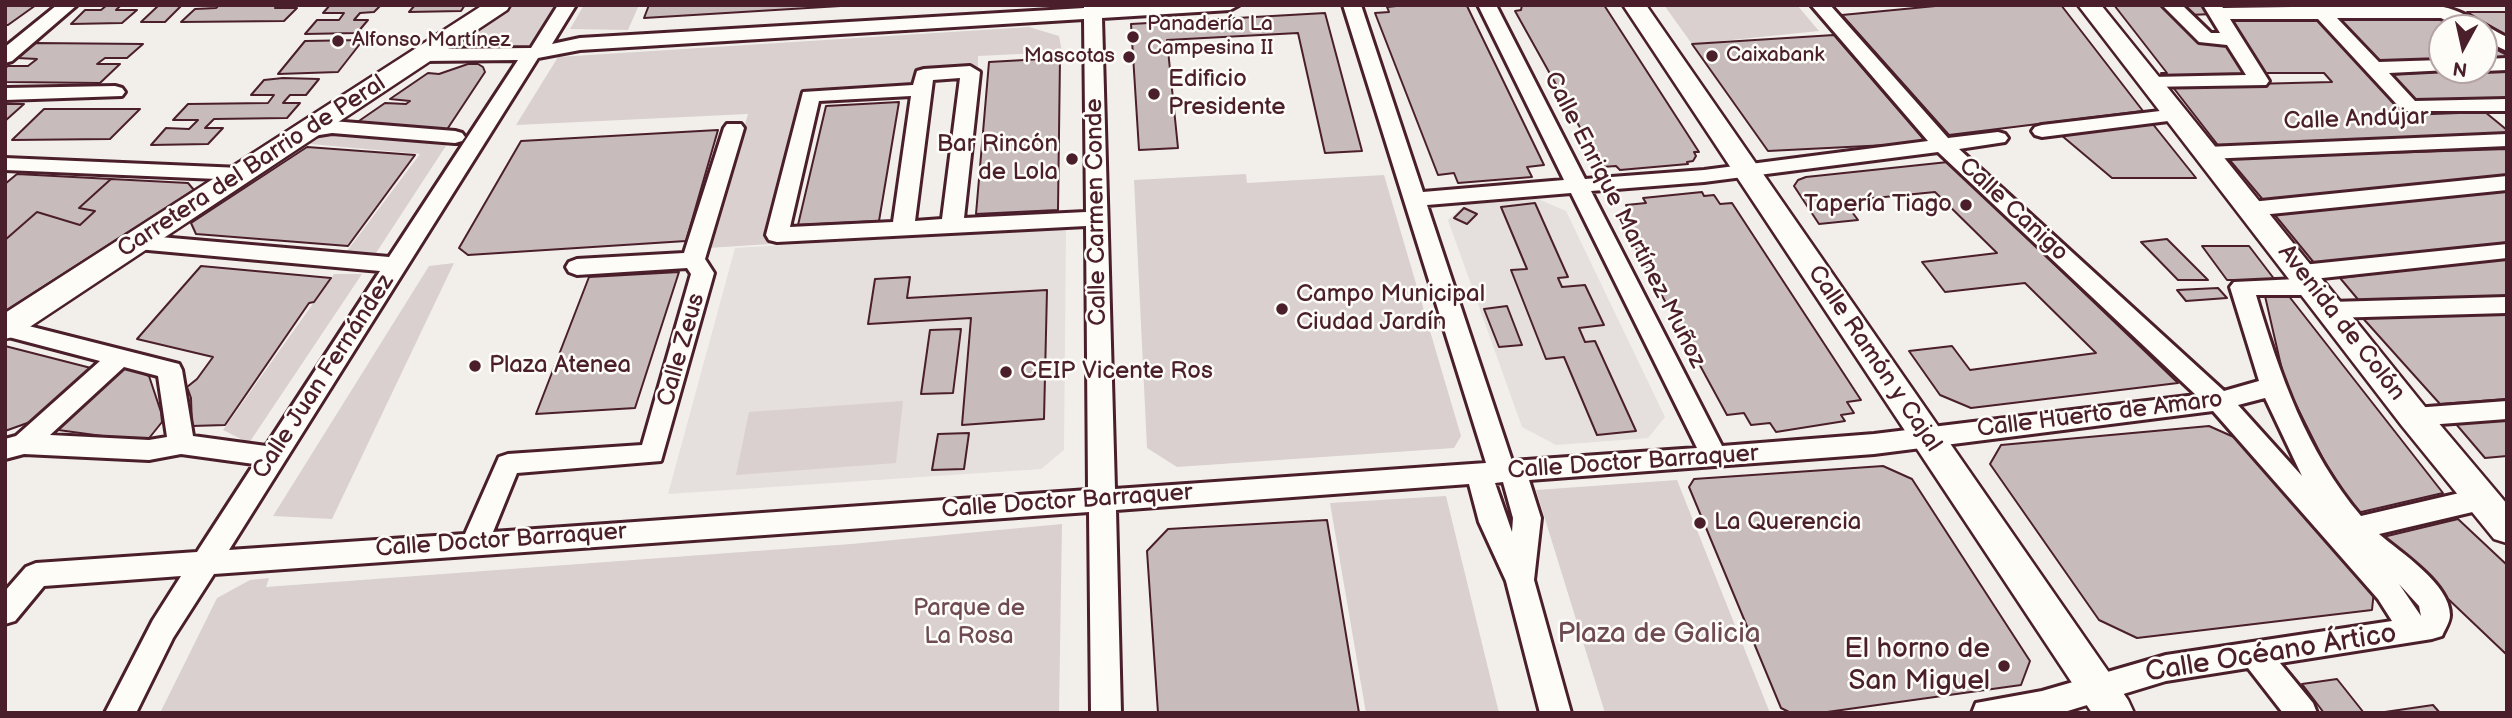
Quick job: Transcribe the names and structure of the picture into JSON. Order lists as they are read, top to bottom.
{
  "streets": {
    "main road": ["Carretera del Barrio de Peral", "Avenida de Colón", "Calle Ramón y Cajal"],
    "street": [
      "Calle Andújar",
      "Calle Canigo",
      "Calle Carmen Conde",
      "Calle Enrique Martínez Muñoz",
      "Calle Zeus",
      "Calle Juan Fernández",
      "Calle Huerto de Amaro",
      "Calle Doctor Barraquer",
      "Calle Océano Ártico"
    ]
  },
  "crossings": [
    ["Calle Andújar", "Avenida de Colón"],
    ["Calle Canigo", "Calle Huerto de Amaro"],
    ["Calle Canigo", "Calle Océano Ártico"],
    ["Calle Carmen Conde", "Calle Doctor Barraquer"],
    ["Calle Enrique Martínez Muñoz", "Calle Doctor Barraquer"],
    ["Calle Zeus", "Calle Doctor Barraquer"],
    ["Calle Ramón y Cajal", "Calle Huerto de Amaro"],
    ["Calle Ramón y Cajal", "Calle Doctor Barraquer"],
    ["Calle Ramón y Cajal", "Calle Océano Ártico"],
    ["Calle Juan Fernández", "Calle Doctor Barraquer"],
    ["Calle Huerto de Amaro", "Calle Doctor Barraquer"]
  ],
  "parks": ["Parque de La Rosa", "Plaza de Galicia"],
  "places": [
    "Panadería La Campesina II",
    "Alfonso Martínez",
    "Caixabank",
    "Mascotas",
    "Edificio Presidente",
    "Bar Rincón de Lola",
    "Tapería Tiago",
    "Campo Municipal Ciudad Jardín",
    "Plaza Atenea",
    "CEIP Vicente Ros",
    "La Querencia",
    "El horno de San Miguel"
  ],
  "north": "bottom"
}
